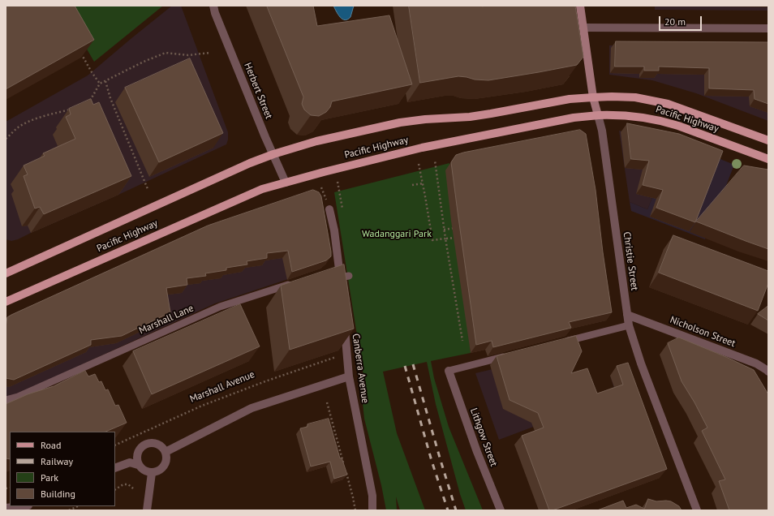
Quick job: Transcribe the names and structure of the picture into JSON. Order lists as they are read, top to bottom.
{
  "streets": {
    "main road": ["Pacific Highway", "Christie Street"],
    "street": [
      "Herbert Street",
      "Nicholson Street",
      "Canberra Avenue",
      "Lithgow Street"
    ],
    "lane": ["Marshall Lane"],
    "path": ["Marshall Avenue"]
  },
  "crossings": [
    ["Herbert Street", "Pacific Highway"],
    ["Pacific Highway", "Christie Street"],
    ["Christie Street", "Nicholson Street"]
  ],
  "parks": ["Wadanggari Park"],
  "legend": [
    "Road",
    "Railway",
    "Park",
    "Building"
  ],
  "scale_bar": "20 m"
}
